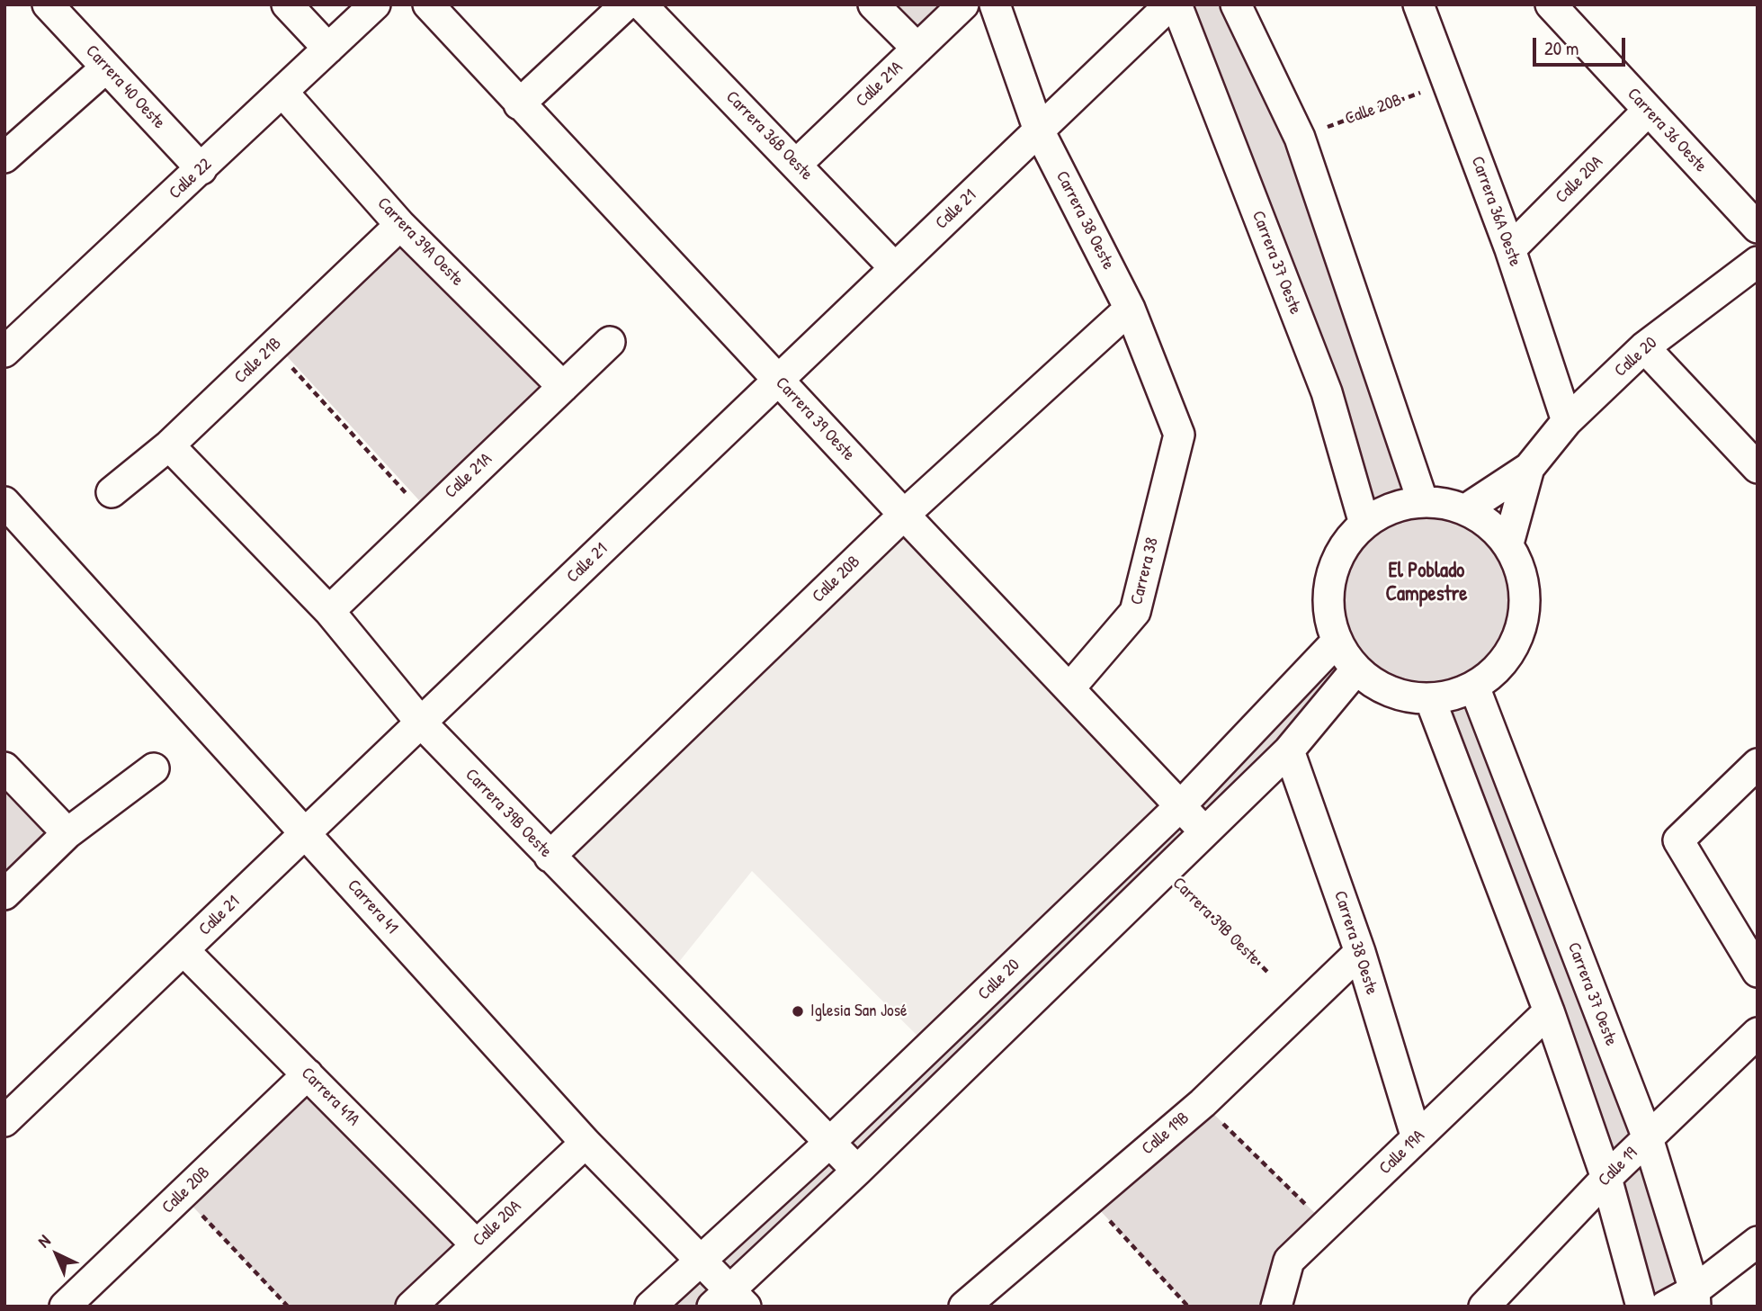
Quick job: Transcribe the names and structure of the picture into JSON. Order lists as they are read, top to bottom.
{
  "streets": {
    "street": [
      "Calle 21A",
      "Carrera 40 Oeste",
      "Calle 20B",
      "Carrera 36 Oeste",
      "Carrera 36B Oeste",
      "Calle 22",
      "Calle 20A",
      "Calle 21",
      "Carrera 36A Oeste",
      "Carrera 38 Oeste",
      "Carrera 39A Oeste",
      "Carrera 37 Oeste",
      "Calle 20",
      "Calle 21B",
      "Carrera 39 Oeste",
      "Carrera 38",
      "Carrera 39B Oeste",
      "Carrera 41",
      "Carrera 41A",
      "Calle 19B",
      "Calle 19A",
      "Calle 19"
    ]
  },
  "crossings": [
    ["Calle 21A", "Carrera 36B Oeste"],
    ["Calle 21A", "Carrera 39A Oeste"],
    ["Calle 21A", "Carrera 39B Oeste"],
    ["Carrera 40 Oeste", "Calle 22"],
    ["Calle 20B", "Carrera 36A Oeste"],
    ["Calle 20B", "Carrera 38 Oeste"],
    ["Calle 20B", "Carrera 39 Oeste"],
    ["Calle 20B", "Carrera 39B Oeste"],
    ["Calle 20B", "Carrera 41A"],
    ["Carrera 36 Oeste", "Calle 20A"],
    ["Carrera 36B Oeste", "Calle 21"],
    ["Calle 22", "Carrera 39A Oeste"],
    ["Calle 20A", "Carrera 36A Oeste"],
    ["Calle 20A", "Carrera 41"],
    ["Calle 20A", "Carrera 41A"],
    ["Calle 21", "Carrera 38 Oeste"],
    ["Calle 21", "Carrera 39 Oeste"],
    ["Calle 21", "Carrera 39B Oeste"],
    ["Calle 21", "Carrera 41"],
    ["Calle 21", "Carrera 41A"],
    ["Carrera 36A Oeste", "Calle 20"],
    ["Carrera 38 Oeste", "Carrera 38"],
    ["Carrera 38 Oeste", "Calle 19B"],
    ["Carrera 38 Oeste", "Calle 19A"],
    ["Carrera 39A Oeste", "Calle 21B"],
    ["Carrera 37 Oeste", "Calle 20"],
    ["Carrera 37 Oeste", "Calle 19"],
    ["Calle 20", "Carrera 39 Oeste"],
    ["Calle 20", "Carrera 39B Oeste"],
    ["Calle 20", "Carrera 41"],
    ["Calle 21B", "Carrera 39B Oeste"],
    ["Carrera 39 Oeste", "Carrera 38"]
  ],
  "districts": ["El Poblado Campestre"],
  "places": ["Iglesia San José"],
  "scale_bar": "20 m",
  "north": "top left"
}
